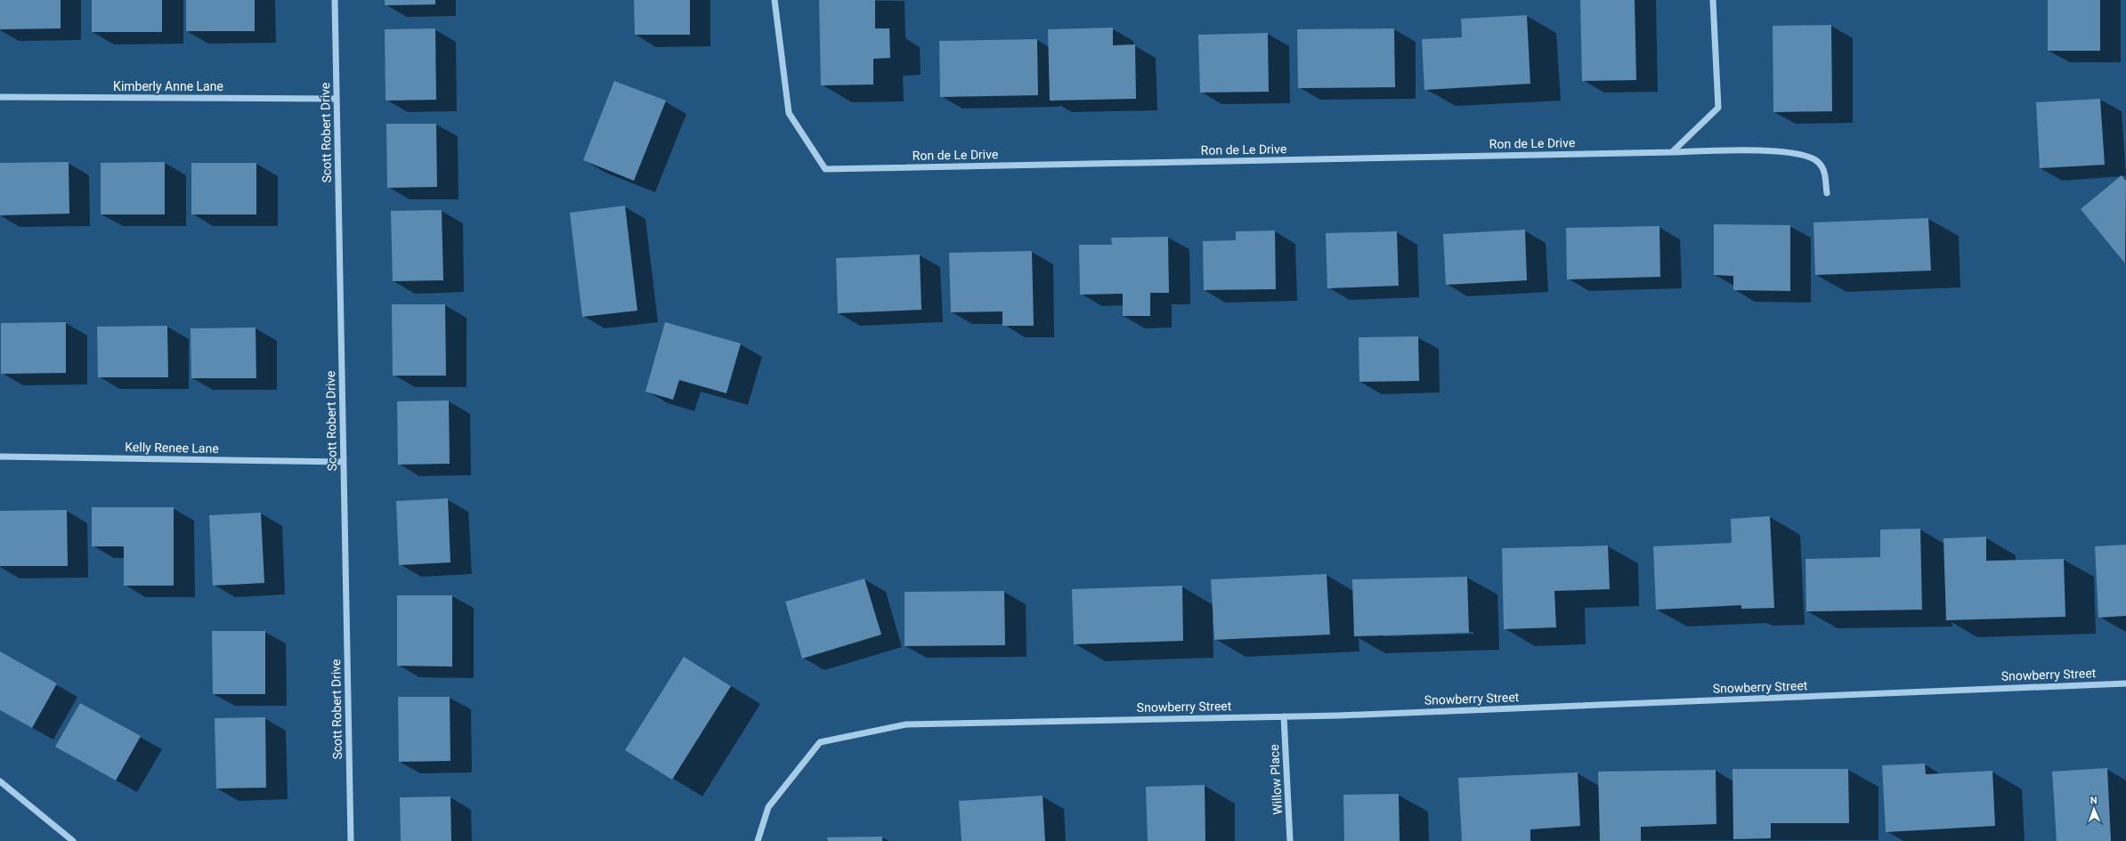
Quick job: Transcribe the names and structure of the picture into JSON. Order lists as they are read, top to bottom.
{
  "streets": {
    "street": [
      "Kimberly Anne Lane",
      "Scott Robert Drive",
      "Ron de Le Drive",
      "Kelly Renee Lane",
      "Snowberry Street",
      "Willow Place"
    ]
  },
  "crossings": [
    ["Kimberly Anne Lane", "Scott Robert Drive"],
    ["Scott Robert Drive", "Kelly Renee Lane"],
    ["Snowberry Street", "Willow Place"]
  ],
  "north": "top"
}
